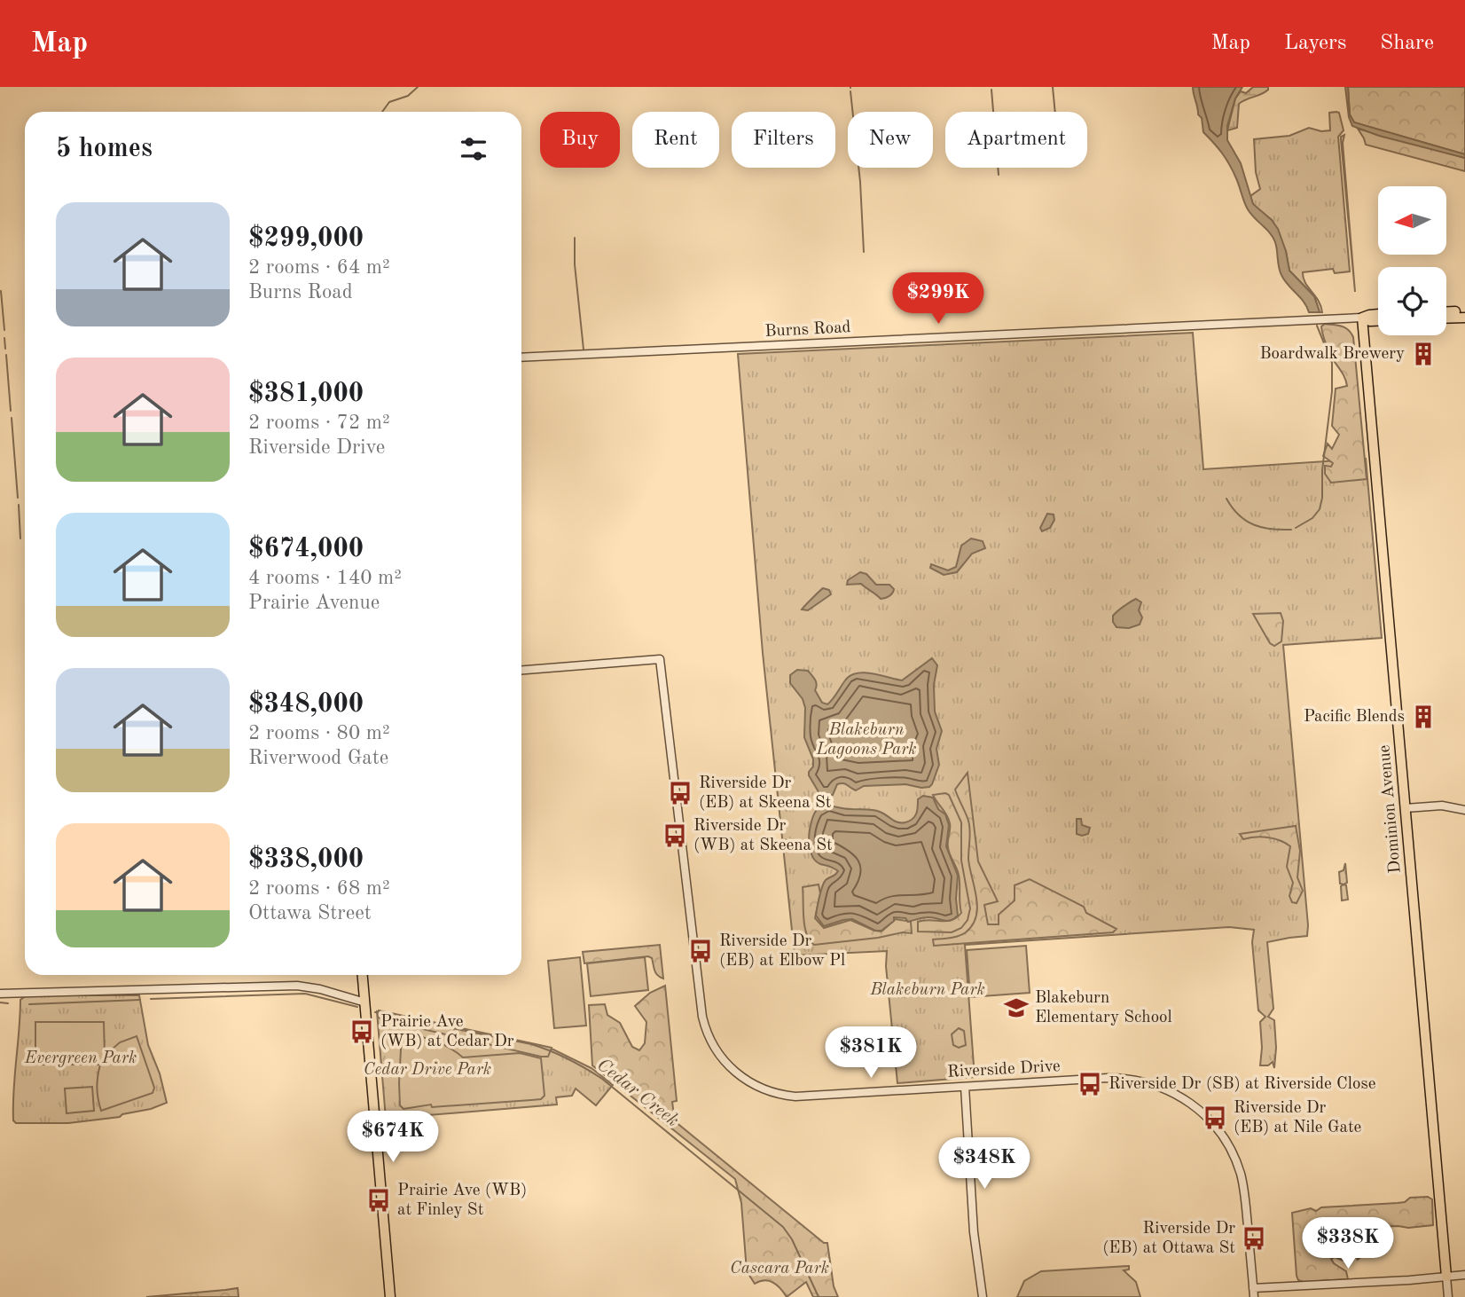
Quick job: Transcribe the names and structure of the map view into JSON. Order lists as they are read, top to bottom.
{
  "streets": {
    "main road": ["Dominion Avenue"],
    "street": ["Burns Road", "Riverside Drive"]
  },
  "crossings": [
    ["Burns Road", "Dominion Avenue"]
  ],
  "water": ["Cedar Creek"],
  "parks": [
    "Blakeburn Lagoons Park",
    "Blakeburn Park",
    "Evergreen Park",
    "Cedar Drive Park",
    "Cascara Park"
  ],
  "places": {
    "building": ["Boardwalk Brewery", "Pacific Blends"],
    "bus stop": [
      "Riverside Dr (EB) at Skeena St",
      "Riverside Dr (WB) at Skeena St",
      "Riverside Dr (EB) at Elbow Pl",
      "Prairie Ave (WB) at Cedar Dr",
      "Riverside Dr (SB) at Riverside Close",
      "Riverside Dr (EB) at Nile Gate",
      "Prairie Ave (WB) at Finley St",
      "Riverside Dr (EB) at Ottawa St"
    ],
    "school or university": ["Blakeburn Elementary School"]
  },
  "north": "left",
  "page": {
    "header": "Map",
    "nav": ["Map", "Layers", "Share"],
    "chip": [
      "Buy",
      "Rent",
      "Filters",
      "New",
      "Apartment"
    ],
    "heading": "5 homes",
    "list": [
      {
        "name": "$299,000",
        "note": "2 rooms · 64 m² · Burns Road"
      },
      {
        "name": "$381,000",
        "note": "2 rooms · 72 m² · Riverside Drive"
      },
      {
        "name": "$674,000",
        "note": "4 rooms · 140 m² · Prairie Avenue"
      },
      {
        "name": "$348,000",
        "note": "2 rooms · 80 m² · Riverwood Gate"
      },
      {
        "name": "$338,000",
        "note": "2 rooms · 68 m² · Ottawa Street"
      }
    ],
    "price": [
      "$299K",
      "$381K",
      "$674K",
      "$348K",
      "$338K"
    ]
  }
}
